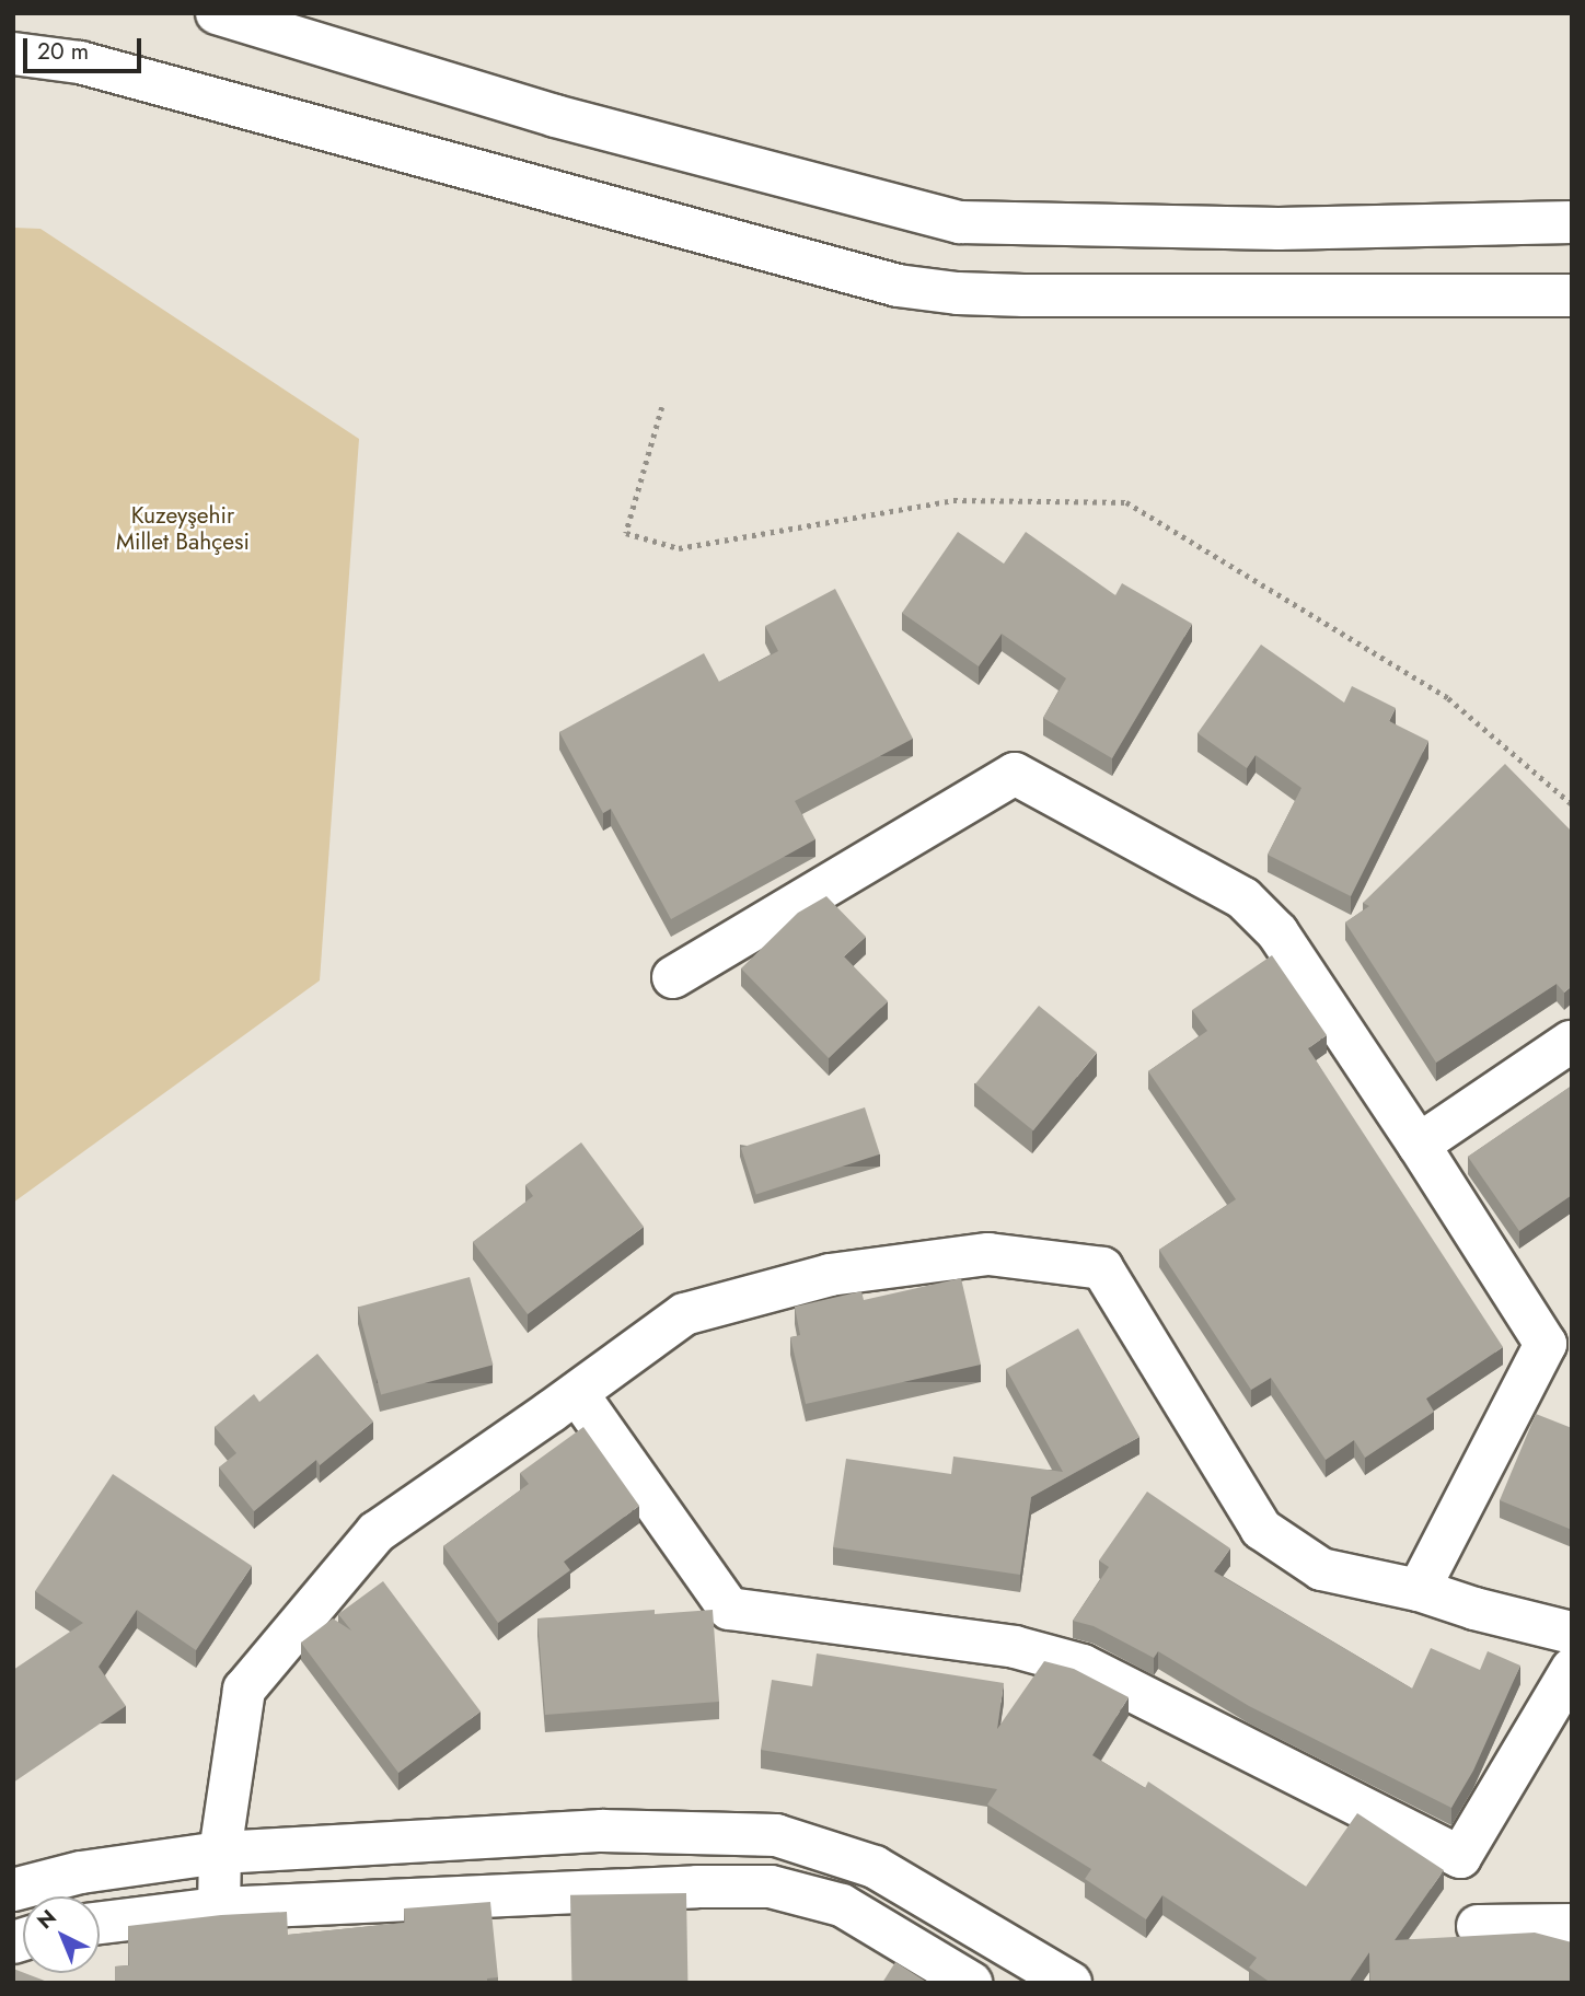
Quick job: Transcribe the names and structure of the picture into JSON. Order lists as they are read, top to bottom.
{
  "parks": ["Kuzeyşehir Millet Bahçesi"],
  "scale_bar": "20 m",
  "north": "top left"
}
